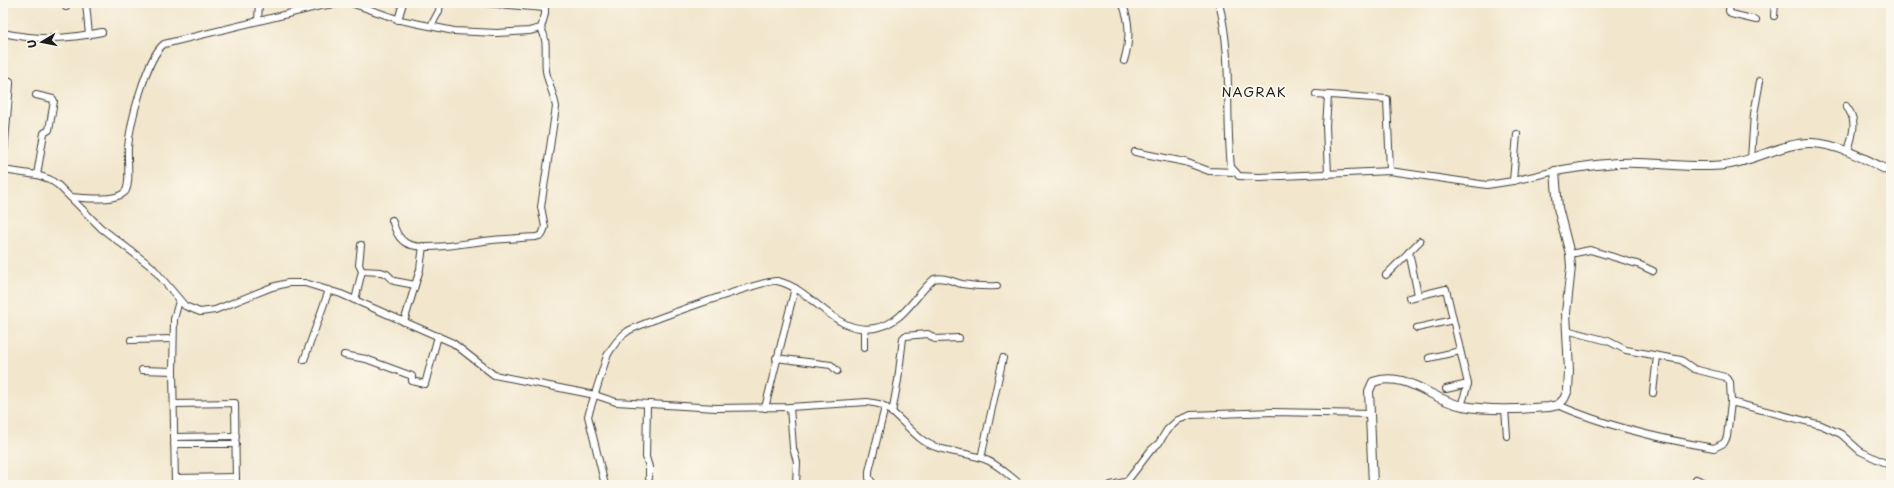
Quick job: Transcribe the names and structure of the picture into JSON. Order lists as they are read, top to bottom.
{
  "districts": ["NAGRAK"],
  "north": "left"
}
